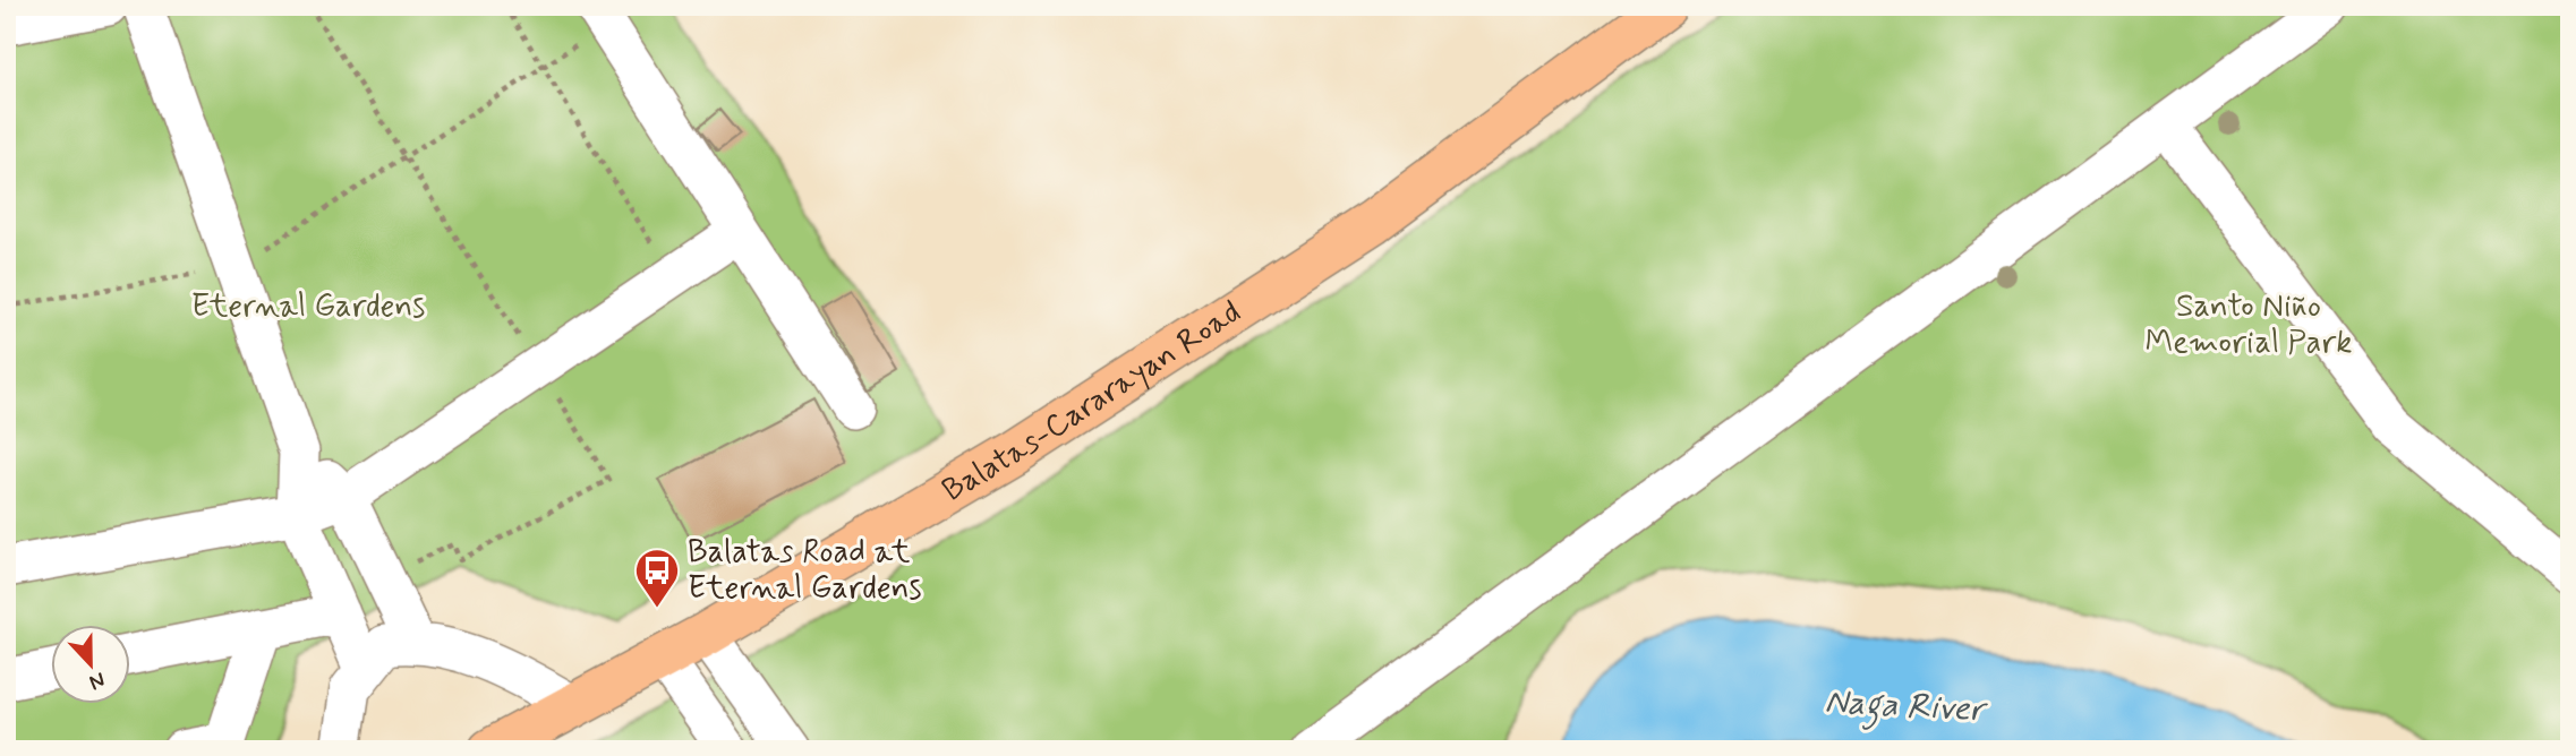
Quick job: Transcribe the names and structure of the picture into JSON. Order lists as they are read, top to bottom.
{
  "streets": {
    "main road": ["Balatas-Cararayan Road"]
  },
  "water": ["Naga River"],
  "parks": ["Eternal Gardens", "Santo Niño Memorial Park"],
  "places": {
    "bus stop": ["Balatas Road at Eternal Gardens"]
  },
  "north": "bottom"
}
